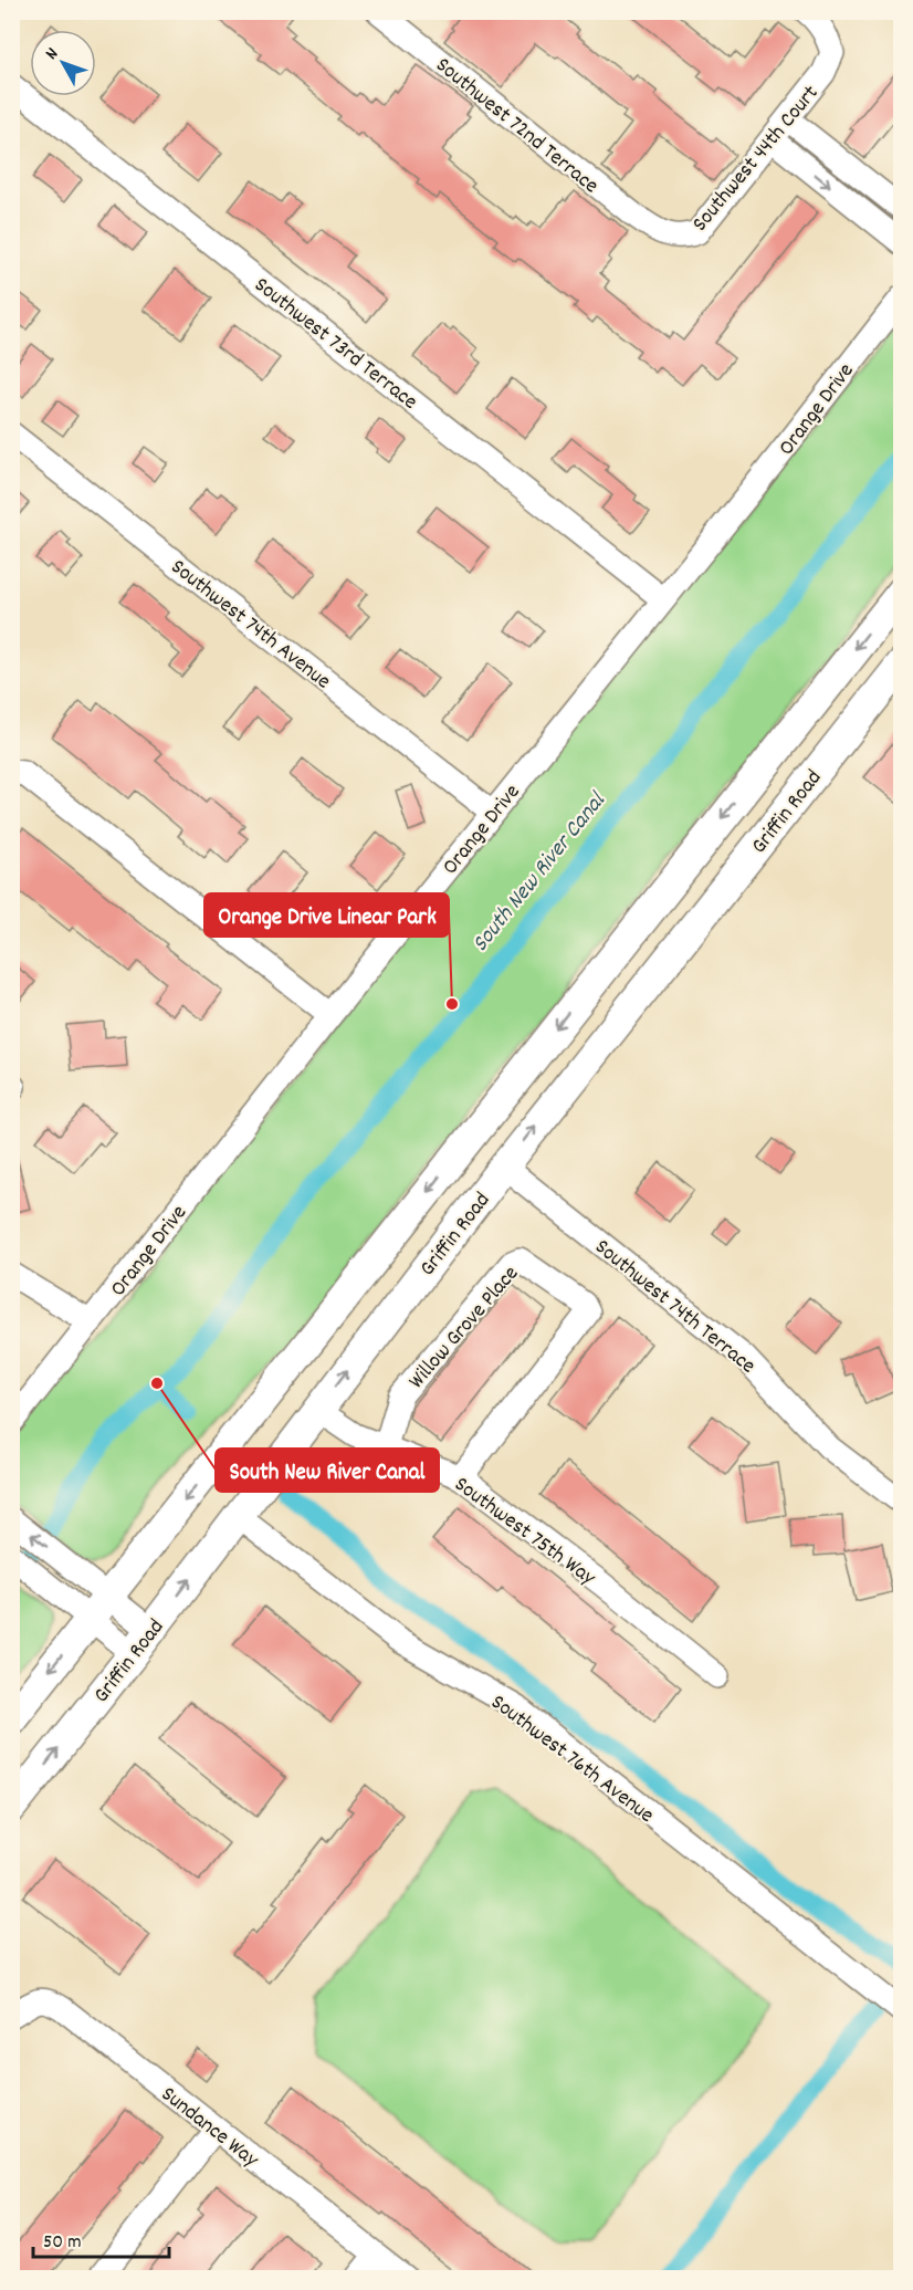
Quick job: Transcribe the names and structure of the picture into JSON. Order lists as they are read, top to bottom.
{
  "streets": {
    "main road": ["Griffin Road"],
    "street": [
      "Southwest 72nd Terrace",
      "Southwest 44th Court",
      "Southwest 73rd Terrace",
      "Orange Drive",
      "Southwest 74th Avenue",
      "Southwest 74th Terrace",
      "Willow Grove Place",
      "Southwest 75th Way",
      "Southwest 76th Avenue",
      "Sundance Way"
    ]
  },
  "crossings": [
    ["Southwest 72nd Terrace", "Southwest 44th Court"],
    ["Southwest 73rd Terrace", "Orange Drive"],
    ["Orange Drive", "Southwest 74th Avenue"],
    ["Griffin Road", "Southwest 74th Terrace"],
    ["Griffin Road", "Southwest 75th Way"],
    ["Griffin Road", "Southwest 76th Avenue"],
    ["Willow Grove Place", "Southwest 75th Way"]
  ],
  "water": ["South New River Canal"],
  "places": ["Orange Drive Linear Park", "South New River Canal"],
  "scale_bar": "50 m",
  "north": "top left"
}
